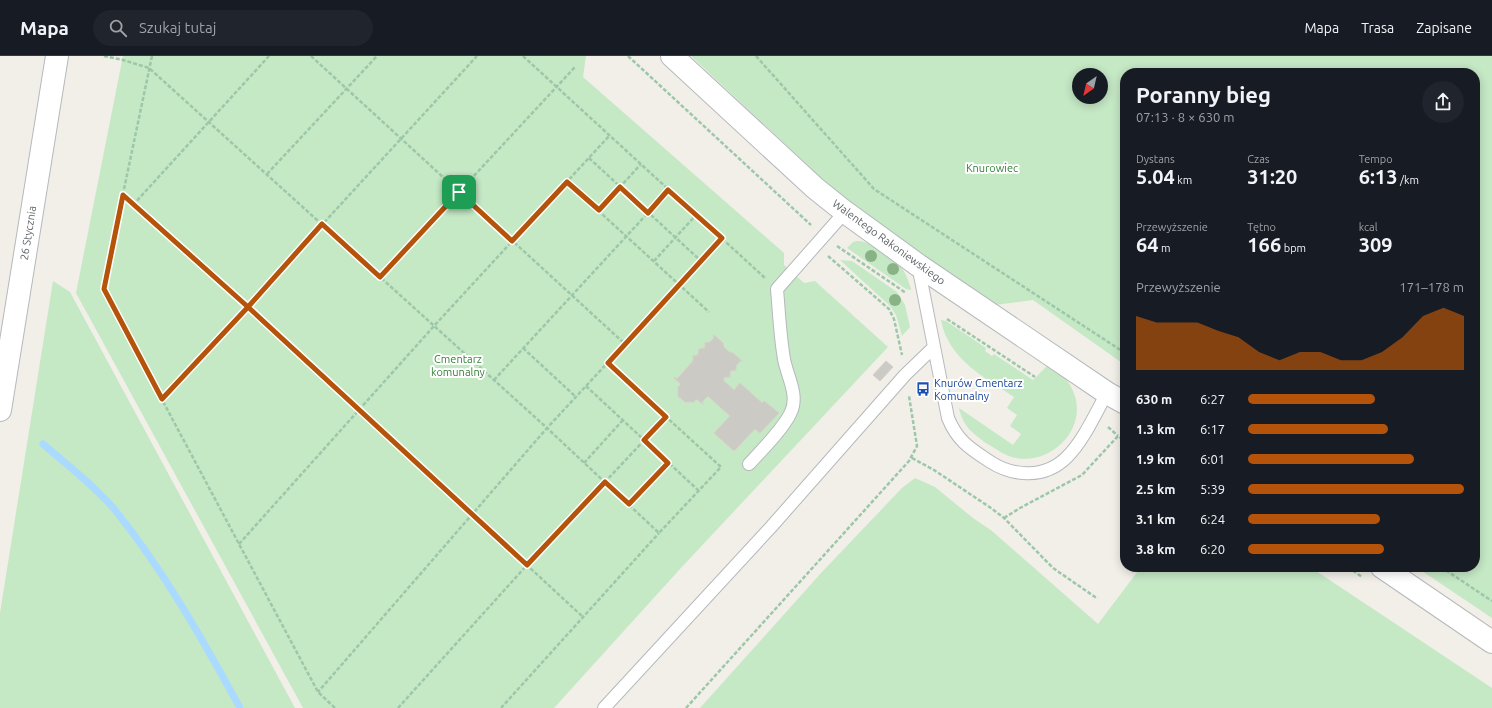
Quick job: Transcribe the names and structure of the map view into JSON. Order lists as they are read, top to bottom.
{
  "streets": {
    "street": ["26 Stycznia", "Walentego Rakoniewskiego"]
  },
  "parks": ["Knurowiec", "Cmentarz komunalny"],
  "places": {
    "bus stop": ["Knurów Cmentarz Komunalny"]
  },
  "north": "bottom left",
  "page": {
    "header": "Mapa",
    "search": "Szukaj tutaj",
    "nav": ["Mapa", "Trasa", "Zapisane"],
    "heading": ["Poranny bieg", "07:13 · 8 × 630 m"],
    "stats": [
      ["Dystans", "5.04 km"],
      ["Czas", "31:20"],
      ["Tempo", "6:13 /km"],
      ["Przewyższenie", "64 m"],
      ["Tętno", "166 bpm"],
      ["kcal", "309"]
    ],
    "chart": ["Przewyższenie", "171–178 m"],
    "list": [
      {
        "name": "630 m",
        "note": "6:27"
      },
      {
        "name": "1.3 km",
        "note": "6:17"
      },
      {
        "name": "1.9 km",
        "note": "6:01"
      },
      {
        "name": "2.5 km",
        "note": "5:39"
      },
      {
        "name": "3.1 km",
        "note": "6:24"
      },
      {
        "name": "3.8 km",
        "note": "6:20"
      }
    ]
  }
}
